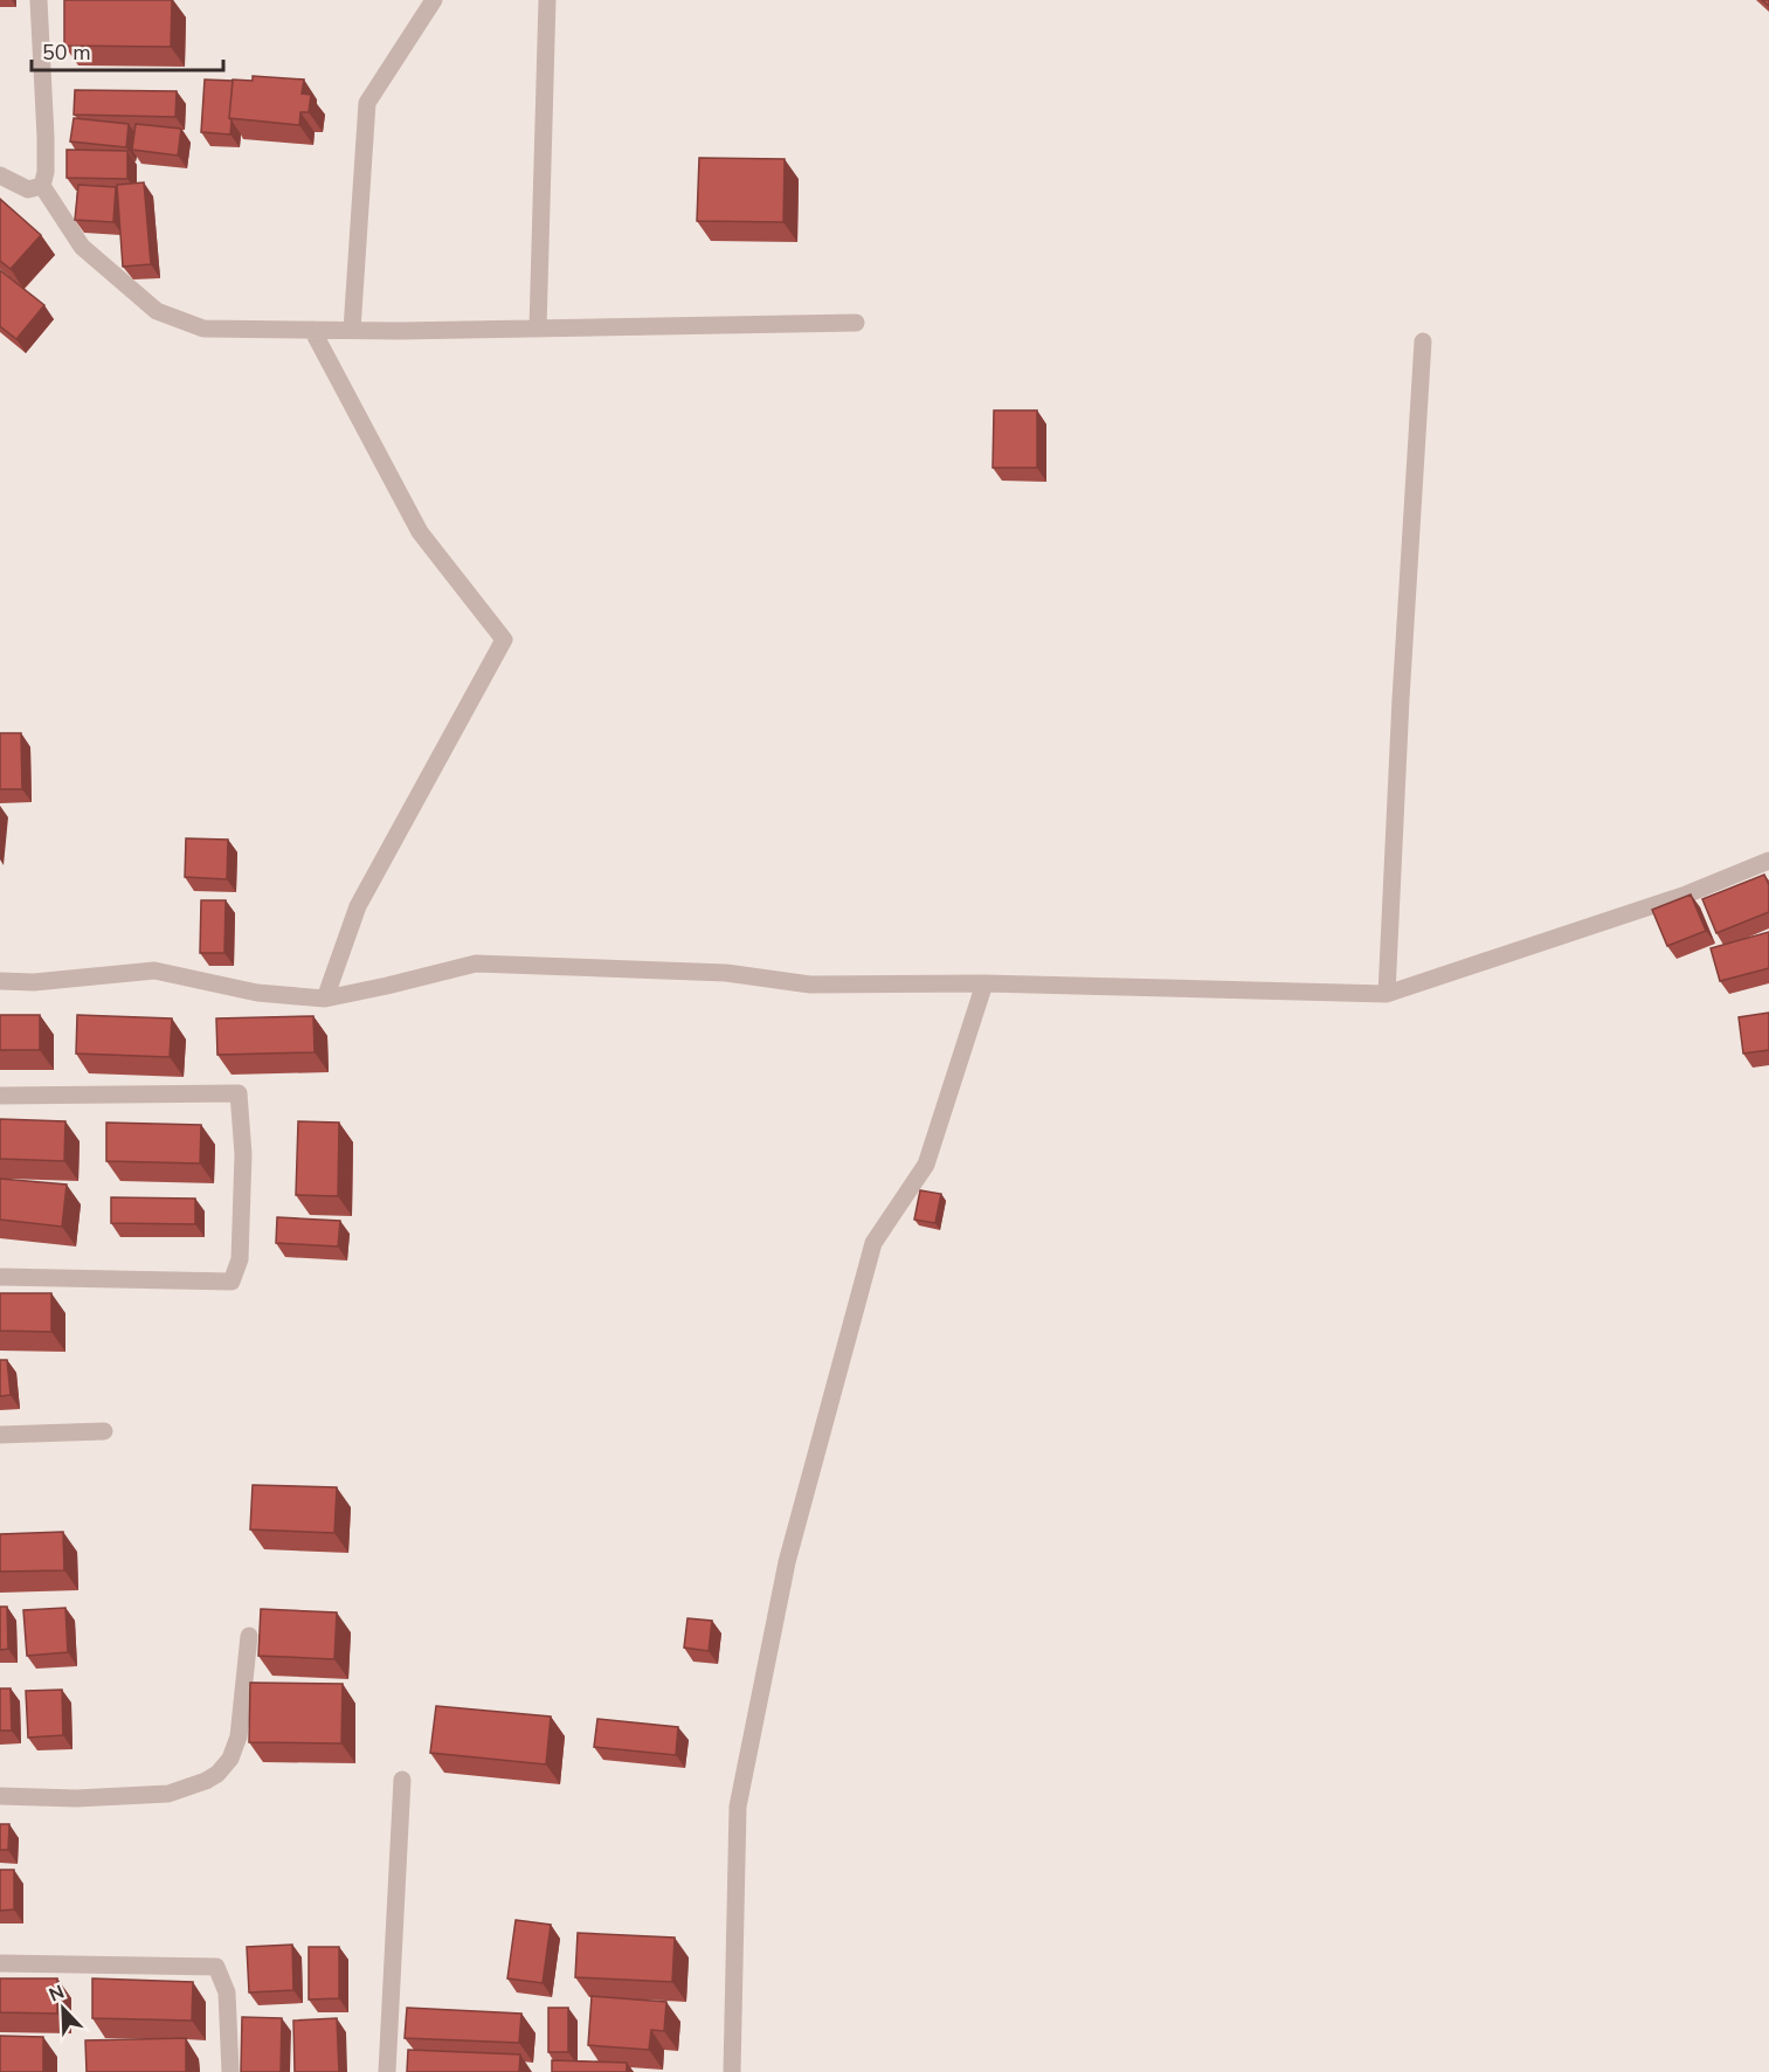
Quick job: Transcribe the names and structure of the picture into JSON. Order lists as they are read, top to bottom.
{
  "scale_bar": "50 m",
  "north": "top left"
}
